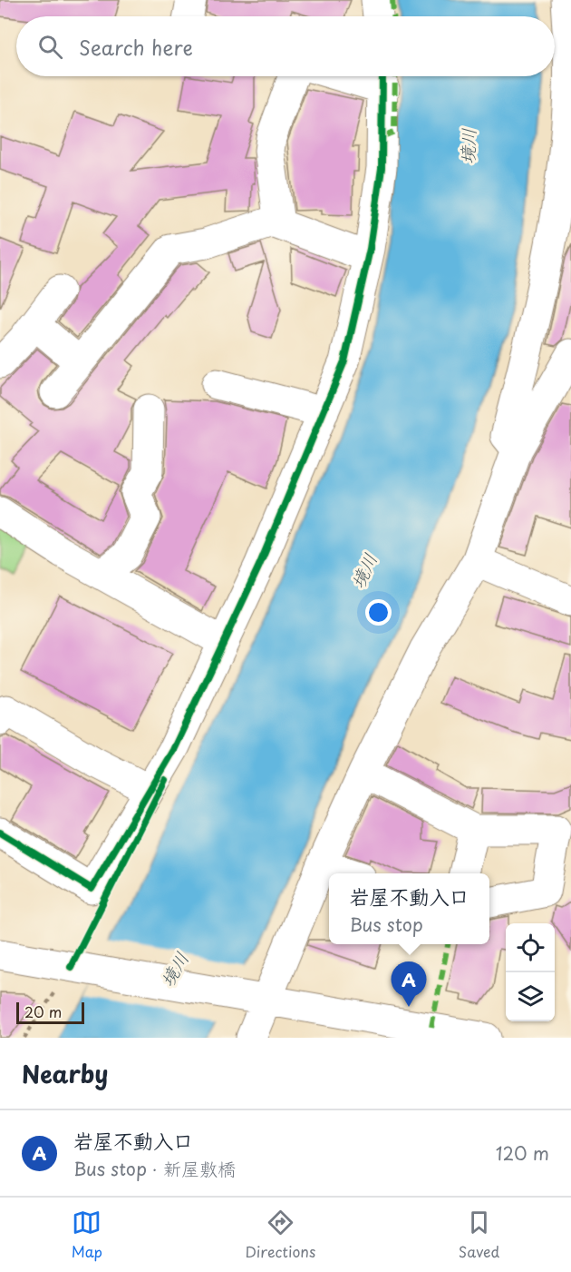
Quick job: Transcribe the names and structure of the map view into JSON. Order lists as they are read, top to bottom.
{
  "water": ["境川"],
  "scale_bar": "20 m",
  "page": {
    "search": "Search here",
    "popup": ["岩屋不動入口", "Bus stop"],
    "pins": "A",
    "scale": "20 m",
    "heading": "Nearby",
    "list": [
      {
        "mark": "A",
        "name": "岩屋不動入口",
        "note": "Bus stop · 新屋敷橋",
        "value": "120 m"
      }
    ],
    "nav": ["Map", "Directions", "Saved"]
  }
}
